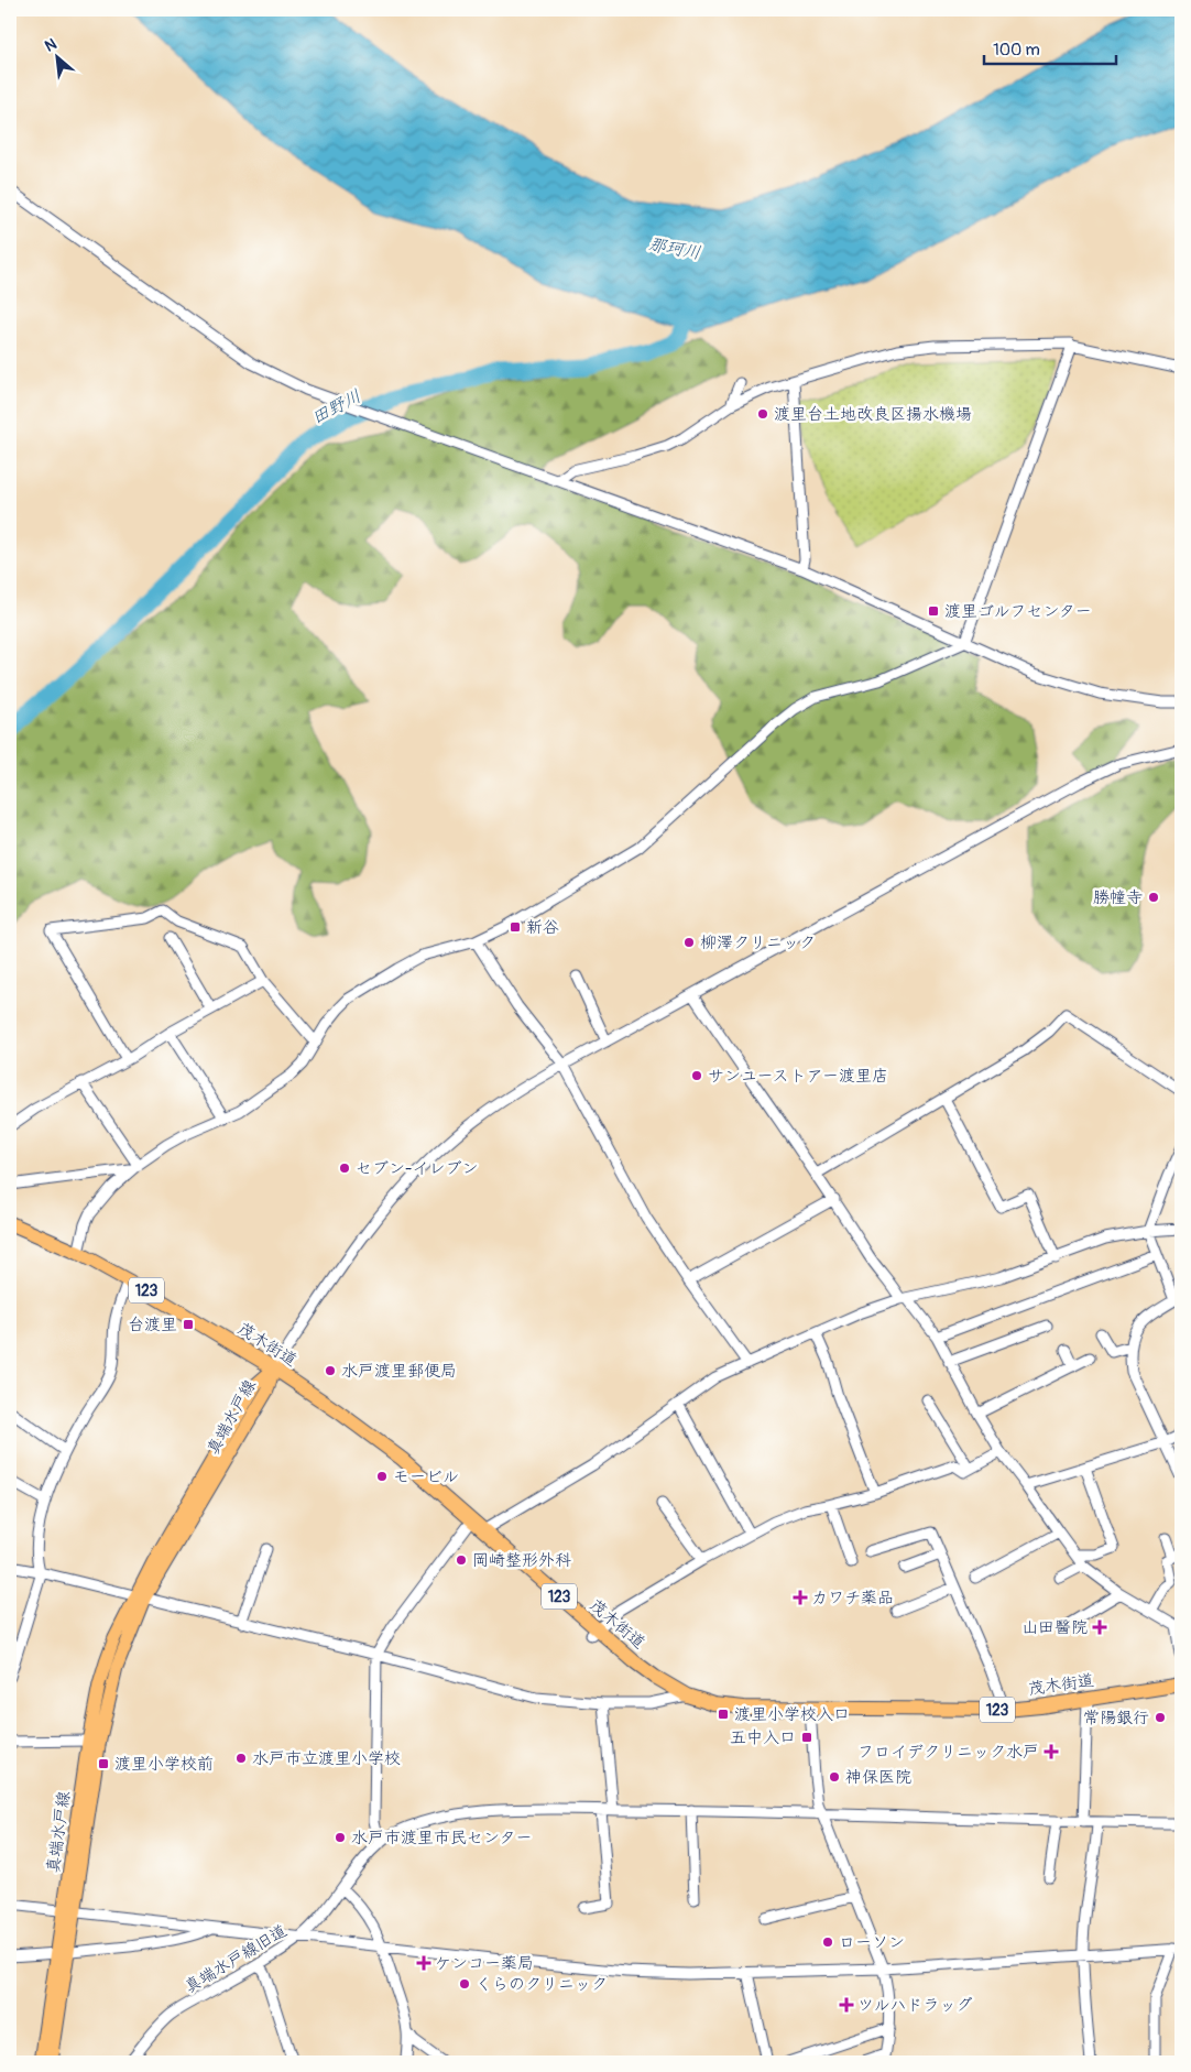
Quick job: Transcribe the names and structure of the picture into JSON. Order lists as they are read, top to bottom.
{
  "streets": {
    "highway": ["123", "茂木街道"],
    "main road": ["真端水戸線"],
    "street": ["真端水戸線旧道"]
  },
  "crossings": [
    ["茂木街道", "真端水戸線"]
  ],
  "water": ["那珂川", "田野川"],
  "places": {
    "other": [
      "渡里台土地改良区揚水機場",
      "勝幢寺",
      "柳澤クリニック",
      "サンユーストアー渡里店",
      "セブン-イレブン",
      "水戸渡里郵便局",
      "モービル",
      "岡崎整形外科",
      "常陽銀行",
      "水戸市立渡里小学校",
      "神保医院",
      "水戸市渡里市民センター",
      "ローソン",
      "くらのクリニック"
    ],
    "transit": [
      "渡里ゴルフセンター",
      "新谷",
      "台渡里",
      "渡里小学校入口",
      "五中入口",
      "渡里小学校前"
    ],
    "health": [
      "カワチ薬品",
      "山田醫院",
      "フロイデクリニック水戸",
      "ケンコー薬局",
      "ツルハドラッグ"
    ]
  },
  "scale_bar": "100 m",
  "north": "top left"
}
